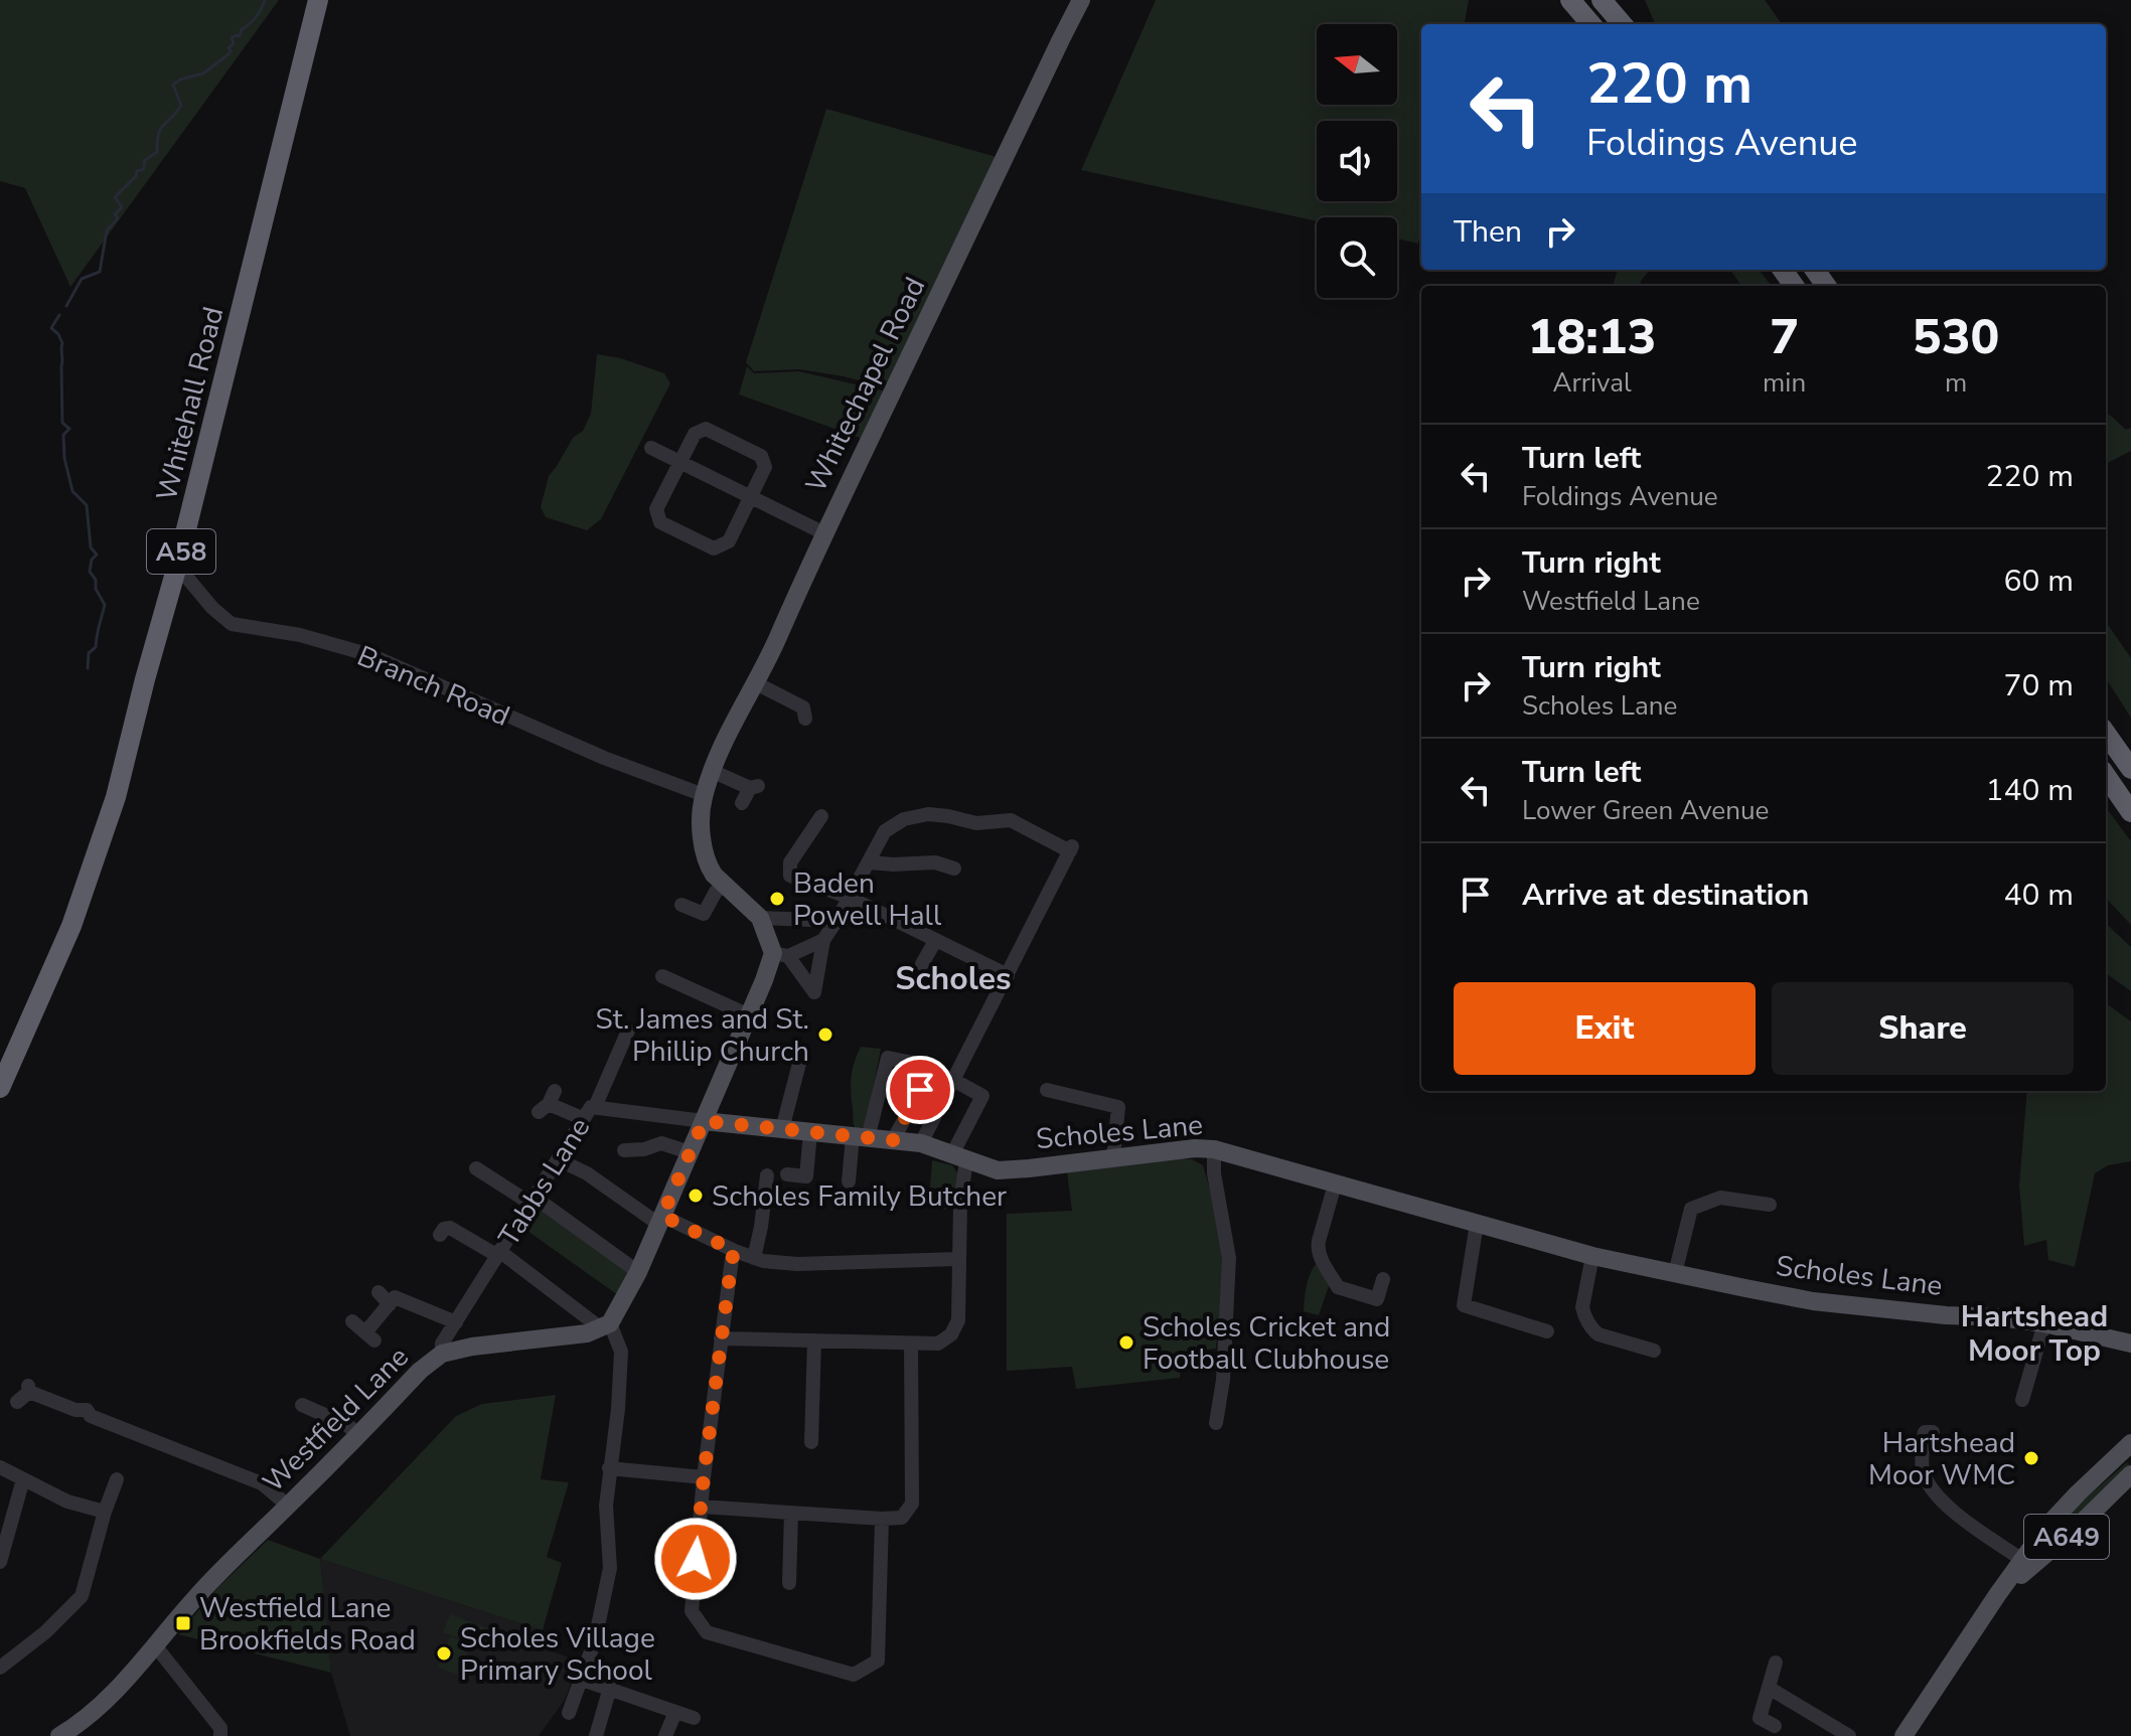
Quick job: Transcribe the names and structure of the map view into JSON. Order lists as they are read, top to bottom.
{
  "streets": {
    "highway": ["Whitehall Road", "A58"],
    "main road": [
      "Whitechapel Road",
      "Scholes Lane",
      "Westfield Lane",
      "A649"
    ],
    "street": ["Branch Road", "Tabbs Lane"]
  },
  "crossings": [
    ["Whitechapel Road", "Branch Road"],
    ["Whitehall Road", "Branch Road"],
    ["Scholes Lane", "Tabbs Lane"],
    ["Tabbs Lane", "Westfield Lane"]
  ],
  "districts": ["Scholes", "Hartshead Moor Top"],
  "places": {
    "other": [
      "Baden Powell Hall",
      "St. James and St. Phillip Church",
      "Scholes Family Butcher",
      "Scholes Cricket and Football Clubhouse",
      "Hartshead Moor WMC",
      "Scholes Village Primary School"
    ],
    "transit": ["Westfield Lane Brookfields Road"]
  },
  "north": "left",
  "page": {
    "turn": ["220 m", "Foldings Avenue"],
    "then": "Then",
    "eta": [
      "18:13",
      "Arrival",
      "7",
      "min",
      "530",
      "m"
    ],
    "list": [
      {
        "name": "Turn left",
        "note": "Foldings Avenue",
        "value": "220 m"
      },
      {
        "name": "Turn right",
        "note": "Westfield Lane",
        "value": "60 m"
      },
      {
        "name": "Turn right",
        "note": "Scholes Lane",
        "value": "70 m"
      },
      {
        "name": "Turn left",
        "note": "Lower Green Avenue",
        "value": "140 m"
      },
      {
        "name": "Arrive at destination",
        "value": "40 m"
      }
    ],
    "buttons": ["Exit", "Share"]
  }
}
